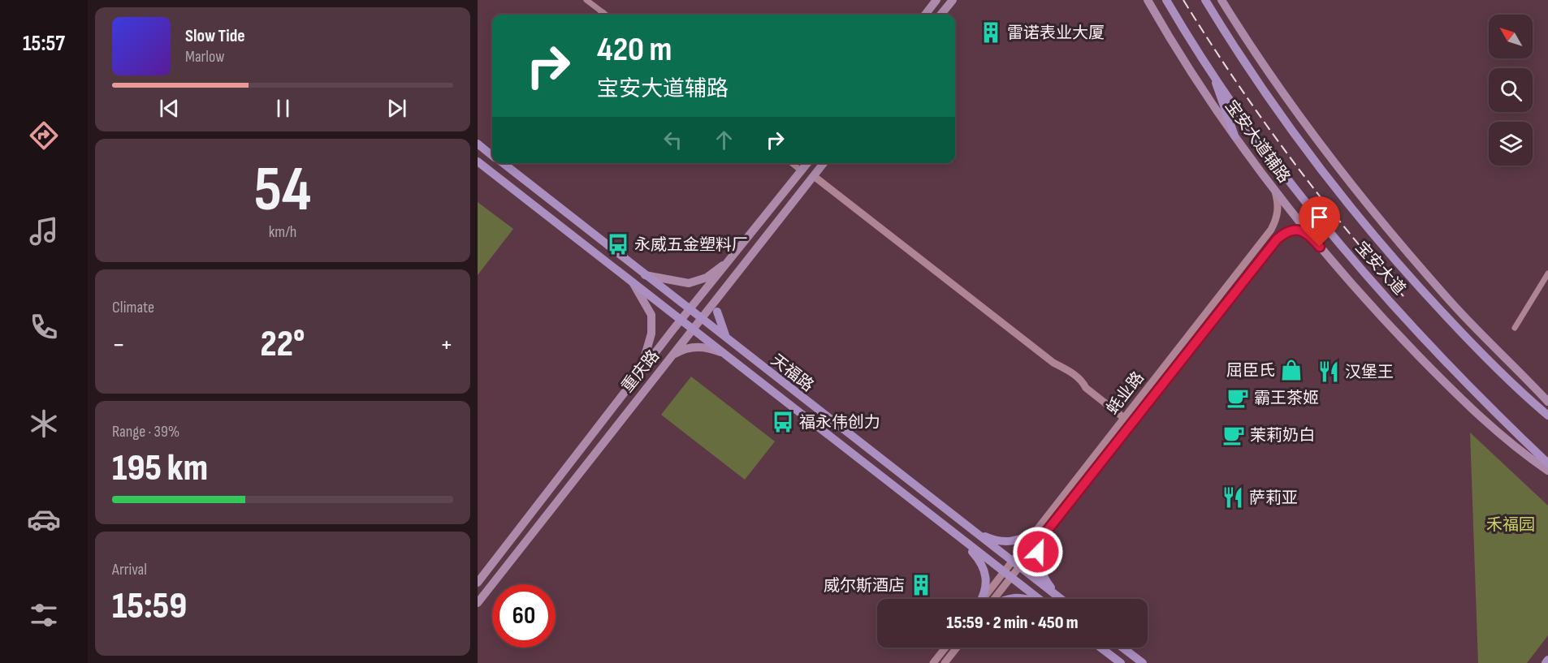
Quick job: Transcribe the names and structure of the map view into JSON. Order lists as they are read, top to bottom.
{
  "streets": {
    "main road": [
      "宝安大道辅路",
      "宝安大道",
      "重庆路",
      "天福路"
    ],
    "street": ["蚝业路"]
  },
  "crossings": [
    ["宝安大道辅路", "蚝业路"],
    ["重庆路", "天福路"],
    ["天福路", "蚝业路"]
  ],
  "parks": ["禾福园"],
  "places": {
    "building": ["雷诺表业大厦", "威尔斯酒店"],
    "bus stop": ["永威五金塑料厂", "福永伟创力"],
    "shop": ["屈臣氏"],
    "restaurant": ["汉堡王", "萨莉亚"],
    "cafe": ["霸王茶姬", "茉莉奶白"]
  },
  "north": "top left",
  "page": {
    "tabs": "15:57",
    "turn": ["420 m", "宝安大道辅路"],
    "song": ["Slow Tide", "Marlow"],
    "tile": [
      ["54", "km/h"],
      "Climate",
      ["Range · 39%", "195 km"],
      ["Arrival", "15:59"]
    ],
    "heat": ["−", "22°", "+"],
    "limit": "60",
    "trip": "15:59 · 2 min · 450 m"
  }
}
